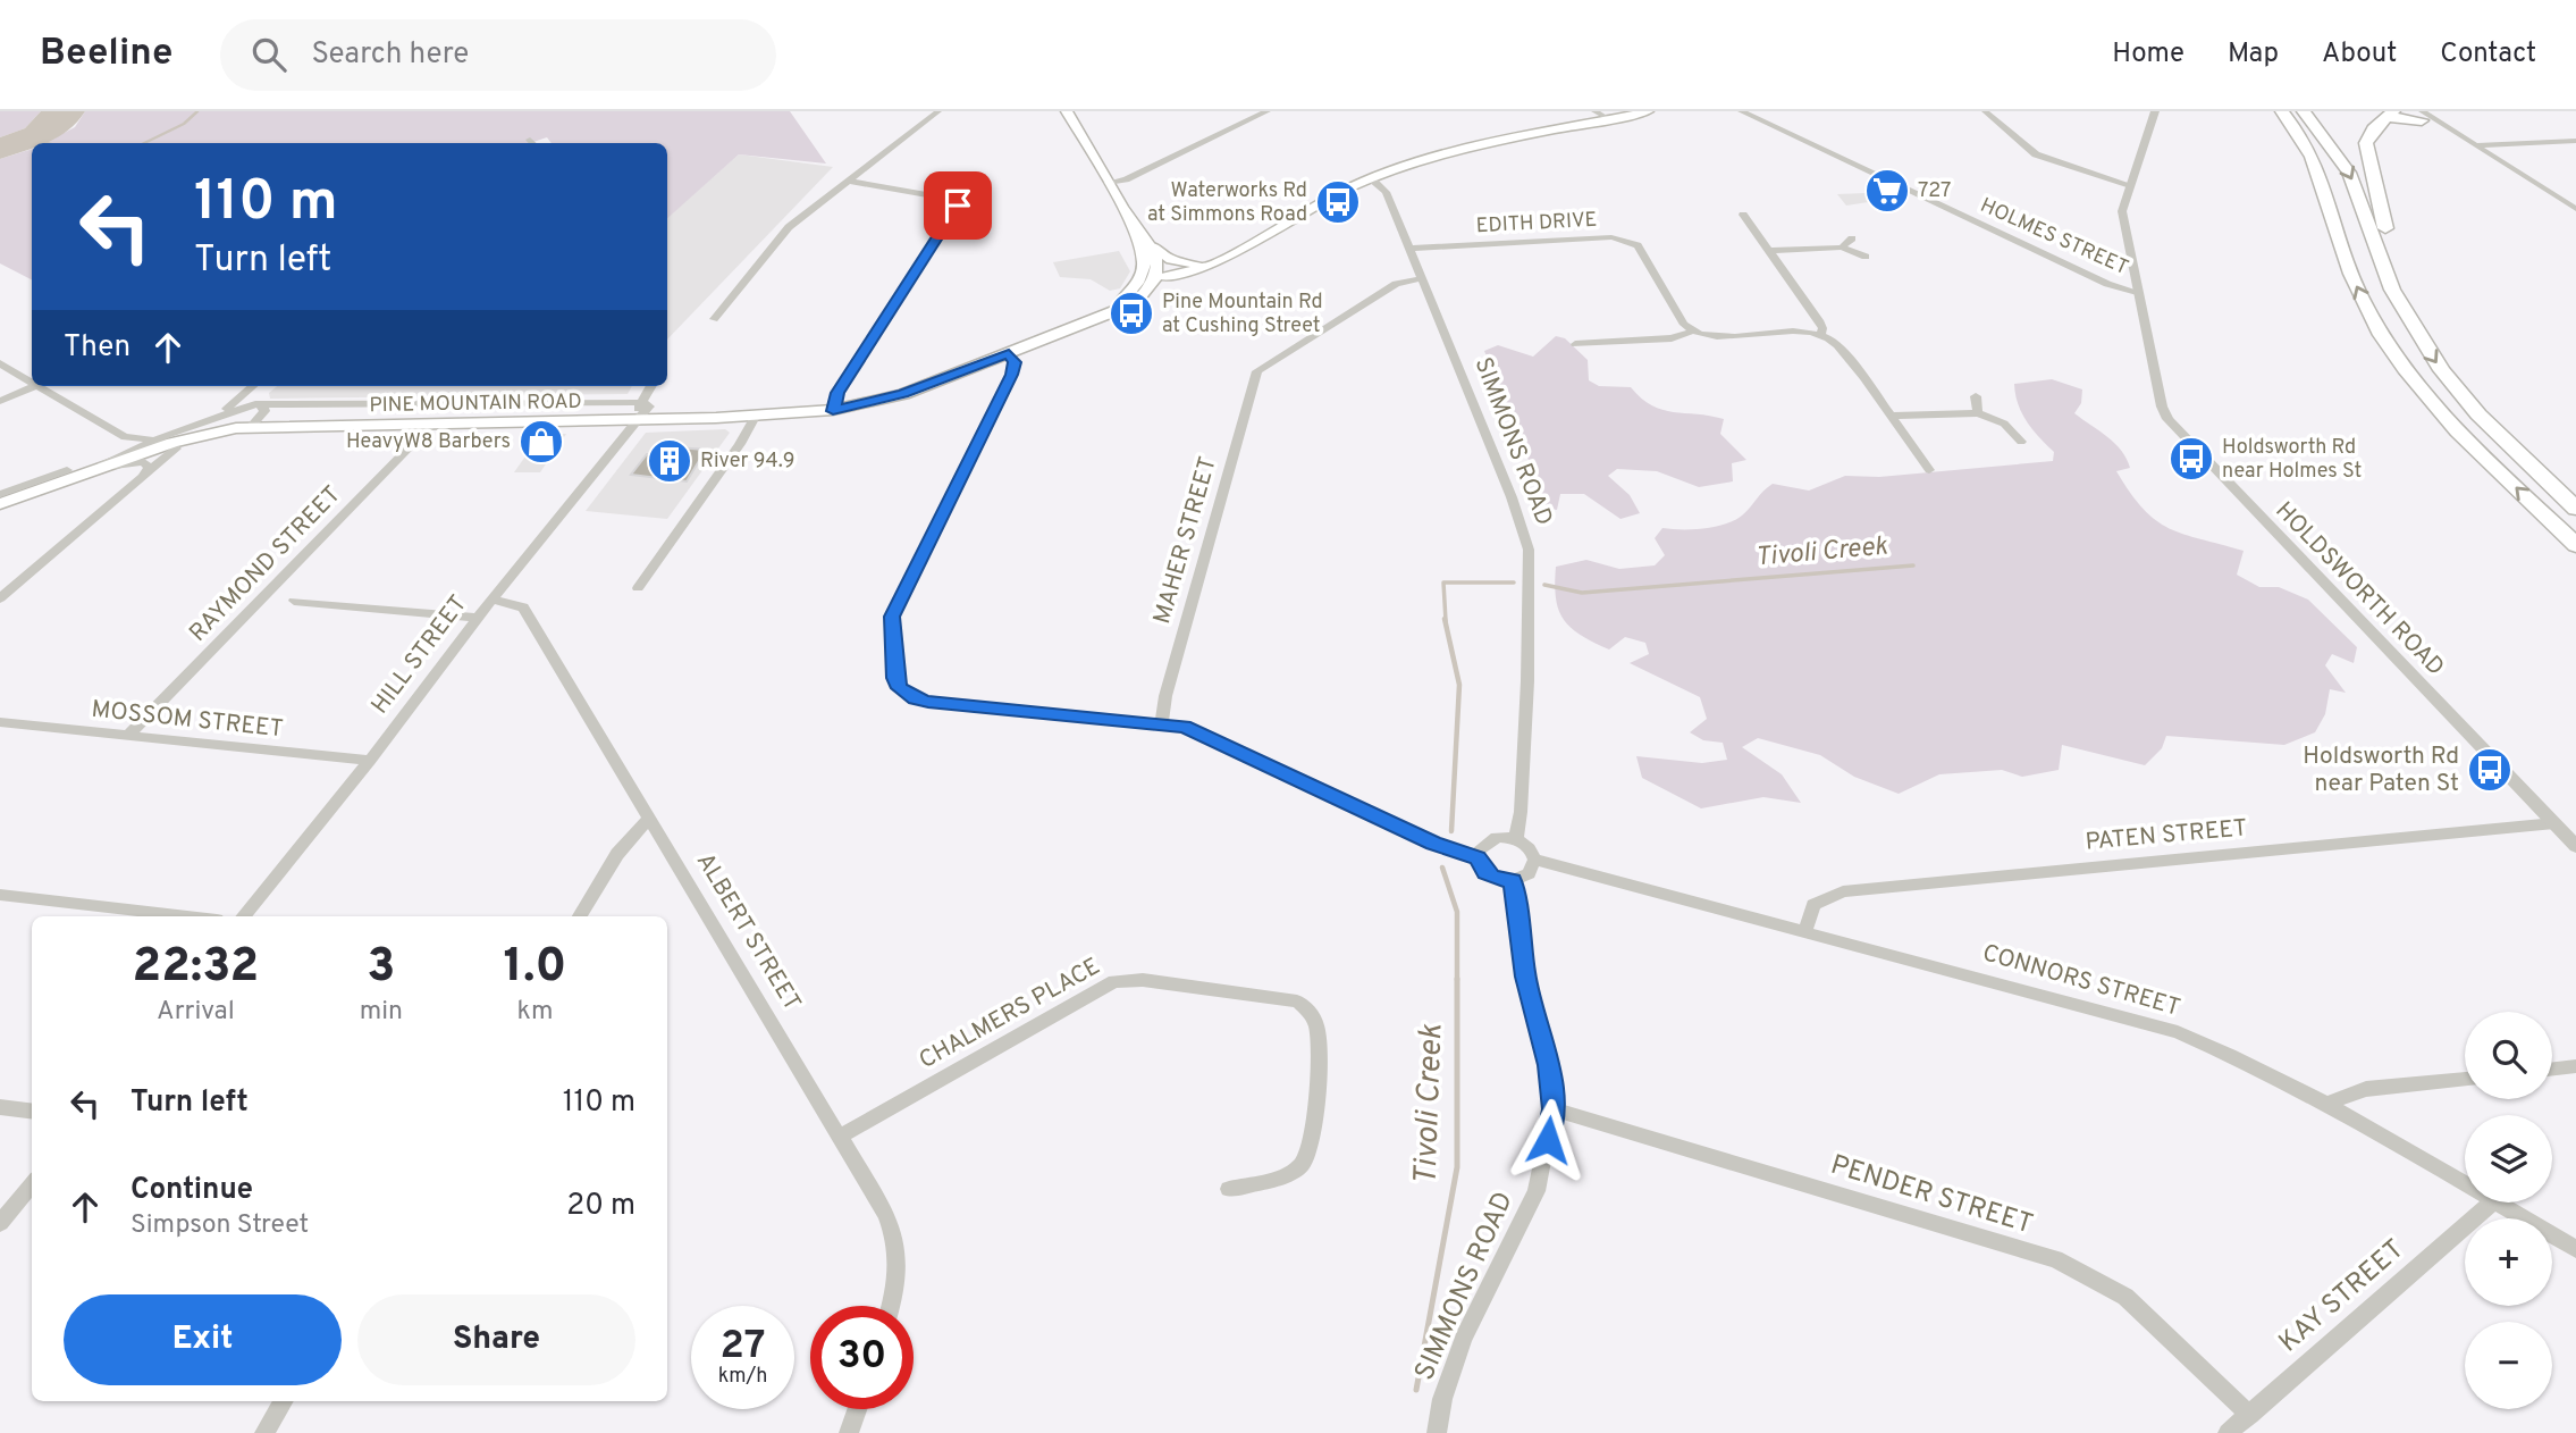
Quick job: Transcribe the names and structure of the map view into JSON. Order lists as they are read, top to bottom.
{
  "streets": {
    "main road": ["PINE MOUNTAIN ROAD"],
    "street": [
      "EDITH DRIVE",
      "HOLMES STREET",
      "SIMMONS ROAD",
      "MAHER STREET",
      "RAYMOND STREET",
      "HOLDSWORTH ROAD",
      "HILL STREET",
      "MOSSOM STREET",
      "PATEN STREET",
      "ALBERT STREET",
      "CONNORS STREET",
      "CHALMERS PLACE",
      "PENDER STREET",
      "KAY STREET"
    ]
  },
  "crossings": [
    ["EDITH DRIVE", "SIMMONS ROAD"],
    ["HOLMES STREET", "HOLDSWORTH ROAD"],
    ["PINE MOUNTAIN ROAD", "RAYMOND STREET"],
    ["PINE MOUNTAIN ROAD", "HILL STREET"],
    ["SIMMONS ROAD", "MAHER STREET"],
    ["SIMMONS ROAD", "CONNORS STREET"],
    ["SIMMONS ROAD", "PENDER STREET"],
    ["RAYMOND STREET", "MOSSOM STREET"],
    ["HOLDSWORTH ROAD", "PATEN STREET"],
    ["HILL STREET", "MOSSOM STREET"],
    ["HILL STREET", "ALBERT STREET"],
    ["PATEN STREET", "CONNORS STREET"],
    ["ALBERT STREET", "CHALMERS PLACE"],
    ["PENDER STREET", "KAY STREET"]
  ],
  "water": ["Tivoli Creek"],
  "places": {
    "supermarket": ["727"],
    "bus stop": [
      "Waterworks Rd at Simmons Road",
      "Pine Mountain Rd at Cushing Street",
      "Holdsworth Rd near Holmes St",
      "Holdsworth Rd near Paten St"
    ],
    "shop": ["HeavyW8 Barbers"],
    "building": ["River 94.9"]
  },
  "page": {
    "header": "Beeline",
    "search": "Search here",
    "nav": [
      "Home",
      "Map",
      "About",
      "Contact"
    ],
    "turn": ["110 m", "Turn left"],
    "then": "Then",
    "eta": [
      "22:32",
      "Arrival",
      "3",
      "min",
      "1.0",
      "km"
    ],
    "map_buttons": ["+", "−"],
    "list": [
      {
        "name": "Turn left",
        "value": "110 m"
      },
      {
        "name": "Continue",
        "note": "Simpson Street",
        "value": "20 m"
      }
    ],
    "buttons": ["Exit", "Share"],
    "speed": "27 km/h",
    "limit": "30"
  }
}
